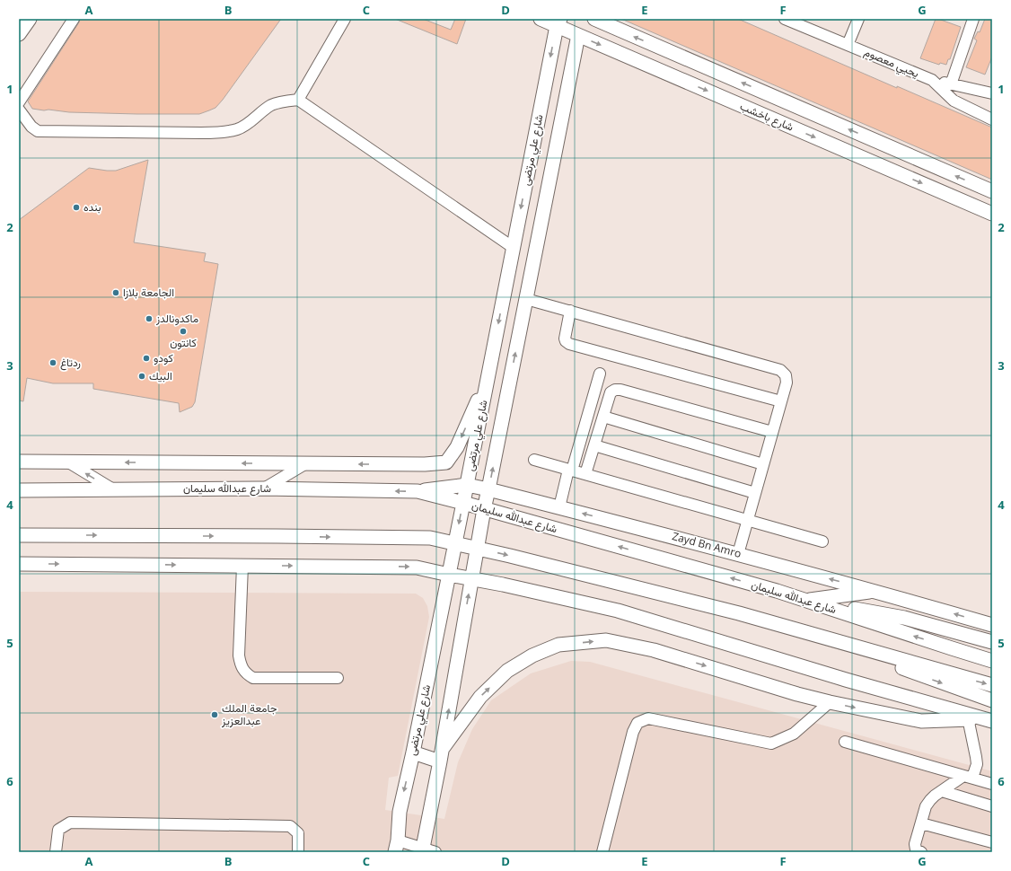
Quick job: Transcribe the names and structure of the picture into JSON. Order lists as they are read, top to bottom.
{
  "streets": {
    "main road": [
      "شارع باخشب",
      "شارع علي مرتضى",
      "شارع عبدالله سليمان",
      "Zayd Bn Amro"
    ],
    "street": ["يحيي معصوم"]
  },
  "crossings": [
    ["شارع باخشب", "شارع علي مرتضى"],
    ["شارع علي مرتضى", "شارع عبدالله سليمان"],
    ["شارع علي مرتضى", "Zayd Bn Amro"],
    ["شارع عبدالله سليمان", "Zayd Bn Amro"]
  ],
  "places": [
    "بنده",
    "الجامعة بلازا",
    "ماكدونالدز",
    "كانتون",
    "كودو",
    "ردتاغ",
    "البيك",
    "جامعة الملك عبدالعزيز"
  ],
  "grid": {
    "columns": [
      "A",
      "B",
      "C",
      "D",
      "E",
      "F",
      "G"
    ],
    "rows": [
      "1",
      "2",
      "3",
      "4",
      "5",
      "6"
    ]
  }
}
